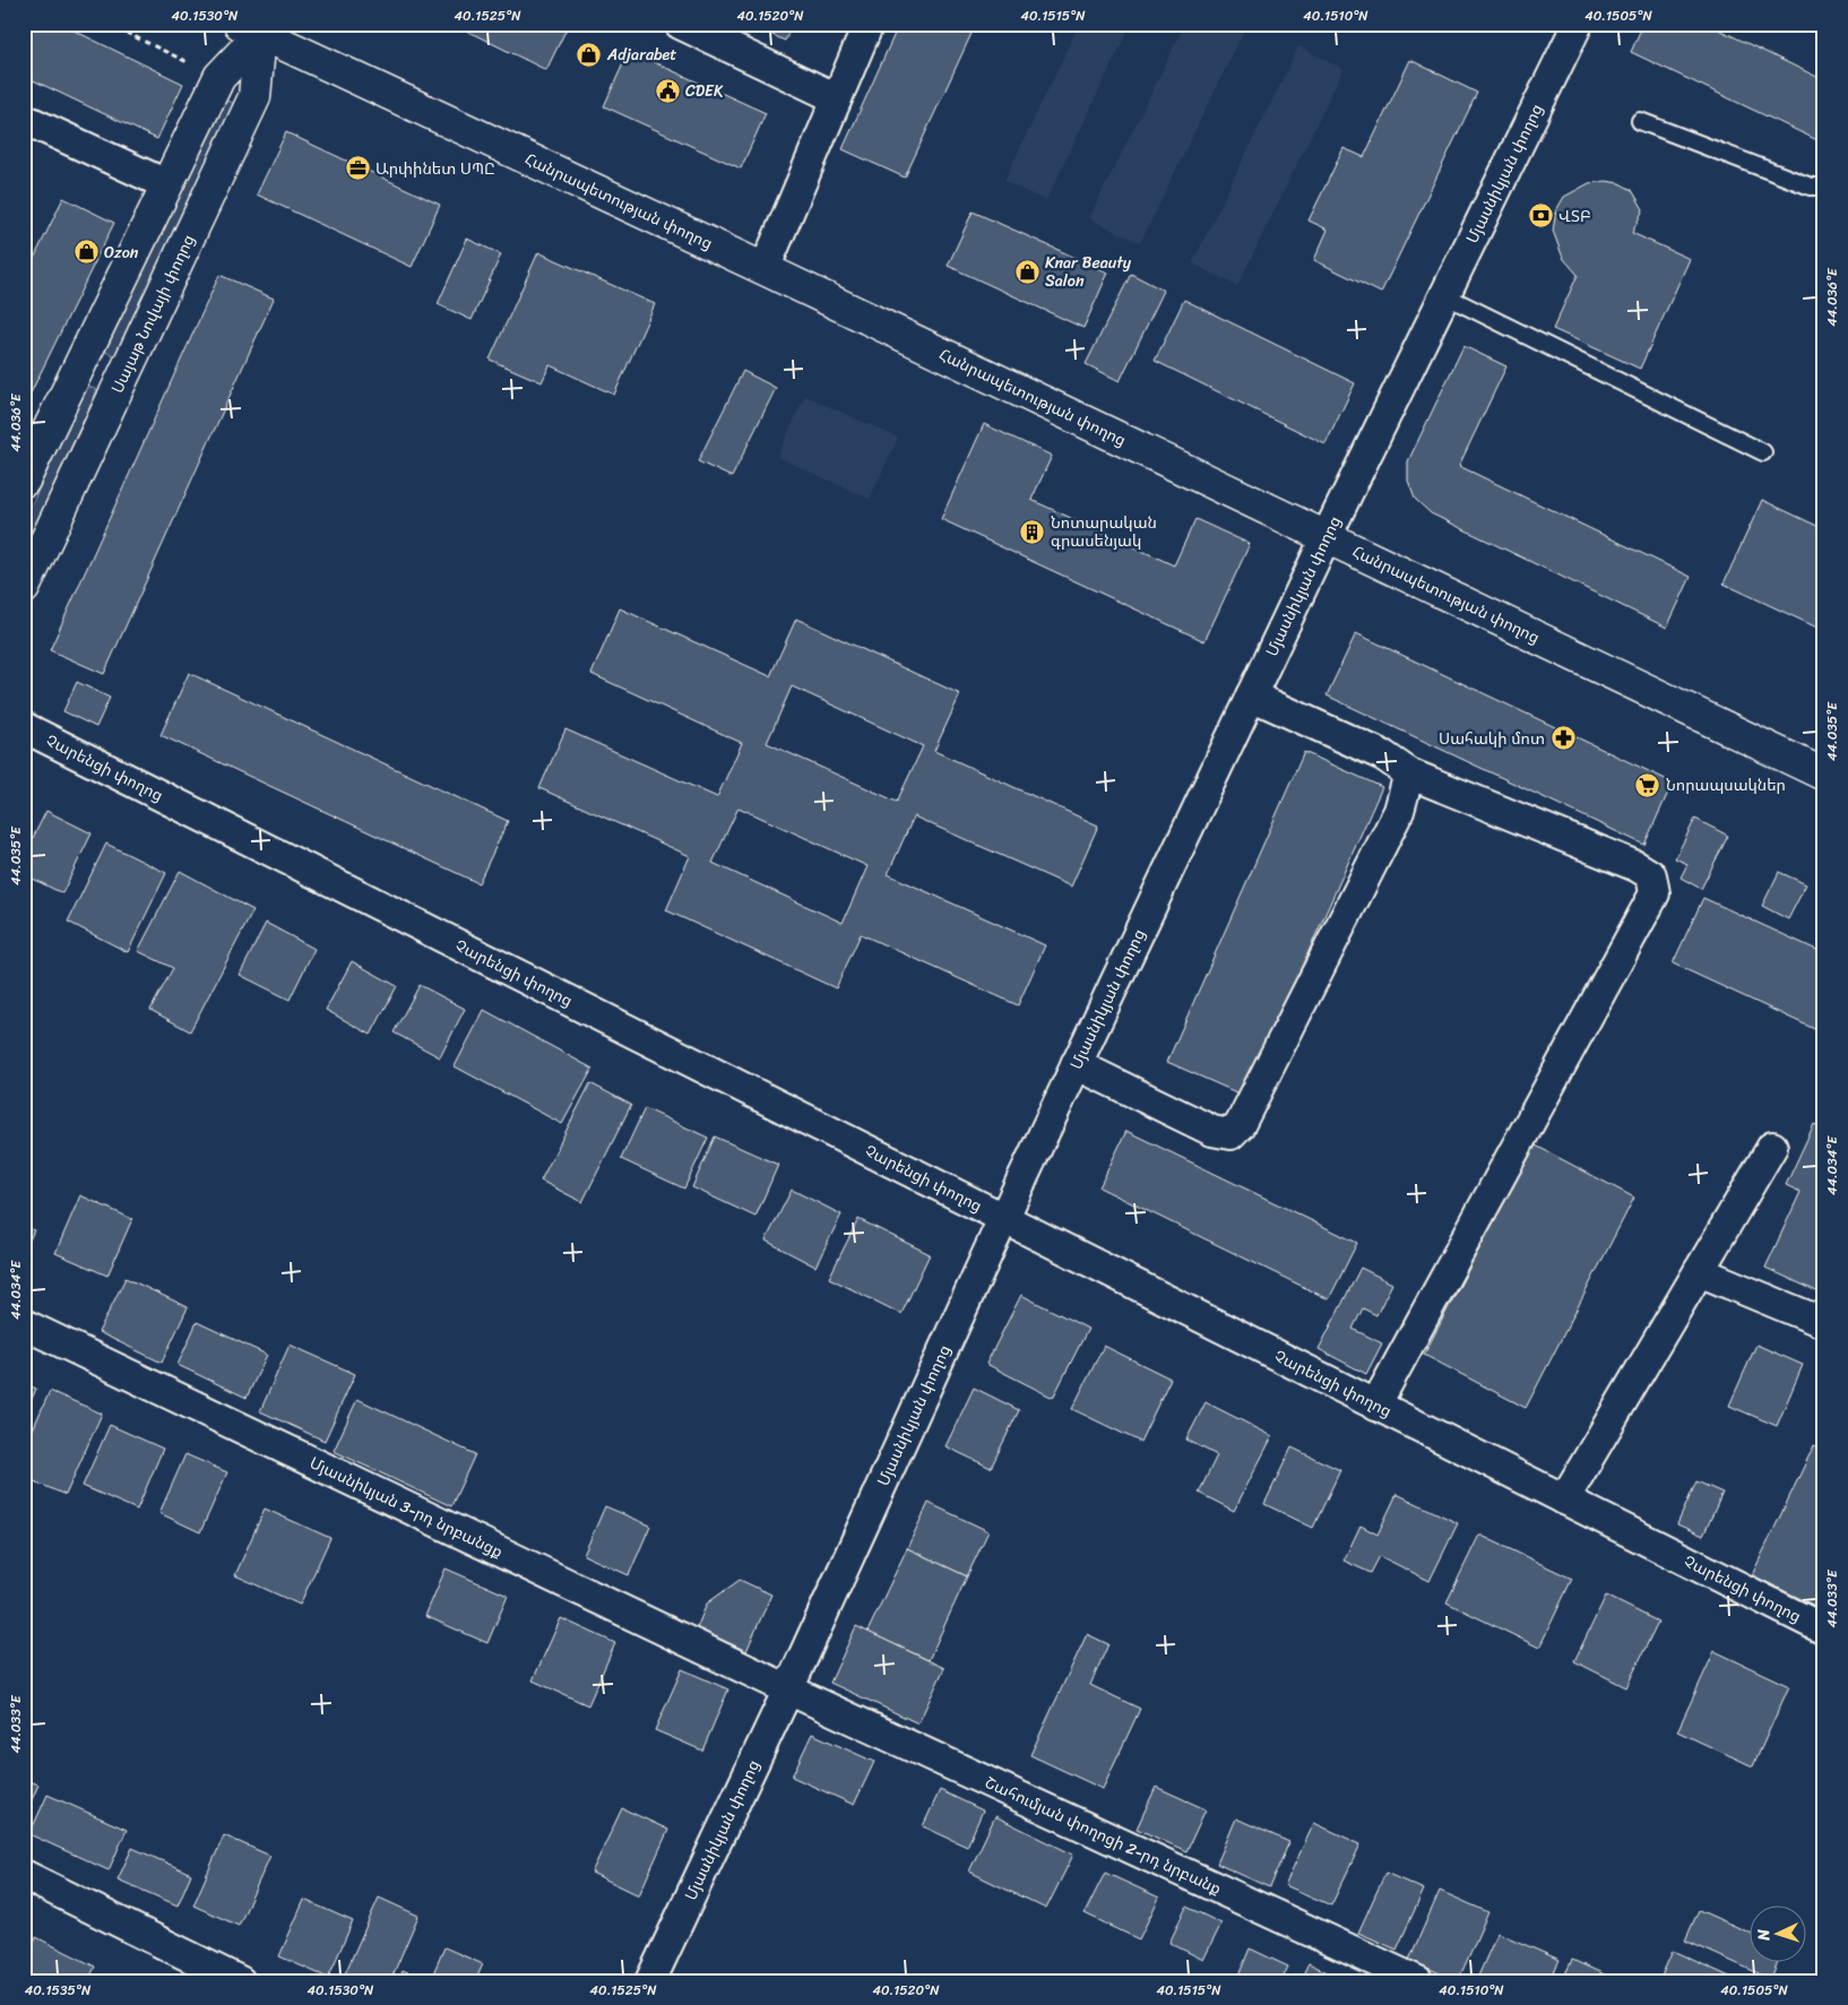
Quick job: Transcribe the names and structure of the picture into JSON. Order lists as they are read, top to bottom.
{
  "streets": {
    "main road": ["Հանրապետության փողոց", "Սայաթ Նովայի փողոց"],
    "street": [
      "Մյասնիկյան փողոց",
      "Չարենցի փողոց",
      "Մյասնիկյան 3-րդ նրբանցք",
      "Շահումյան փողոցի 2-րդ նրբանք"
    ]
  },
  "crossings": [
    ["Մյասնիկյան փողոց", "Հանրապետության փողոց"],
    ["Մյասնիկյան փողոց", "Չարենցի փողոց"],
    ["Մյասնիկյան փողոց", "Մյասնիկյան 3-րդ նրբանցք"],
    ["Մյասնիկյան փողոց", "Շահումյան փողոցի 2-րդ նրբանք"],
    ["Հանրապետության փողոց", "Սայաթ Նովայի փողոց"],
    ["Մյասնիկյան 3-րդ նրբանցք", "Շահումյան փողոցի 2-րդ նրբանք"]
  ],
  "places": {
    "shop": ["Adjarabet", "Ozon", "Knar Beauty Salon"],
    "public building": ["CDEK"],
    "office": ["Արփինետ ՍՊԸ"],
    "bank": ["ՎՏԲ"],
    "building": ["Նոտարական գրասենյակ"],
    "pharmacy": ["Սահակի մոտ"],
    "supermarket": ["Նորապսակներ"]
  },
  "north": "left",
  "coordinates": [
    "40.1530°N",
    "40.1525°N",
    "40.1520°N",
    "40.1515°N",
    "40.1510°N",
    "40.1505°N",
    "44.036°E",
    "44.035°E",
    "44.034°E",
    "44.033°E",
    "40.1535°N"
  ]
}
